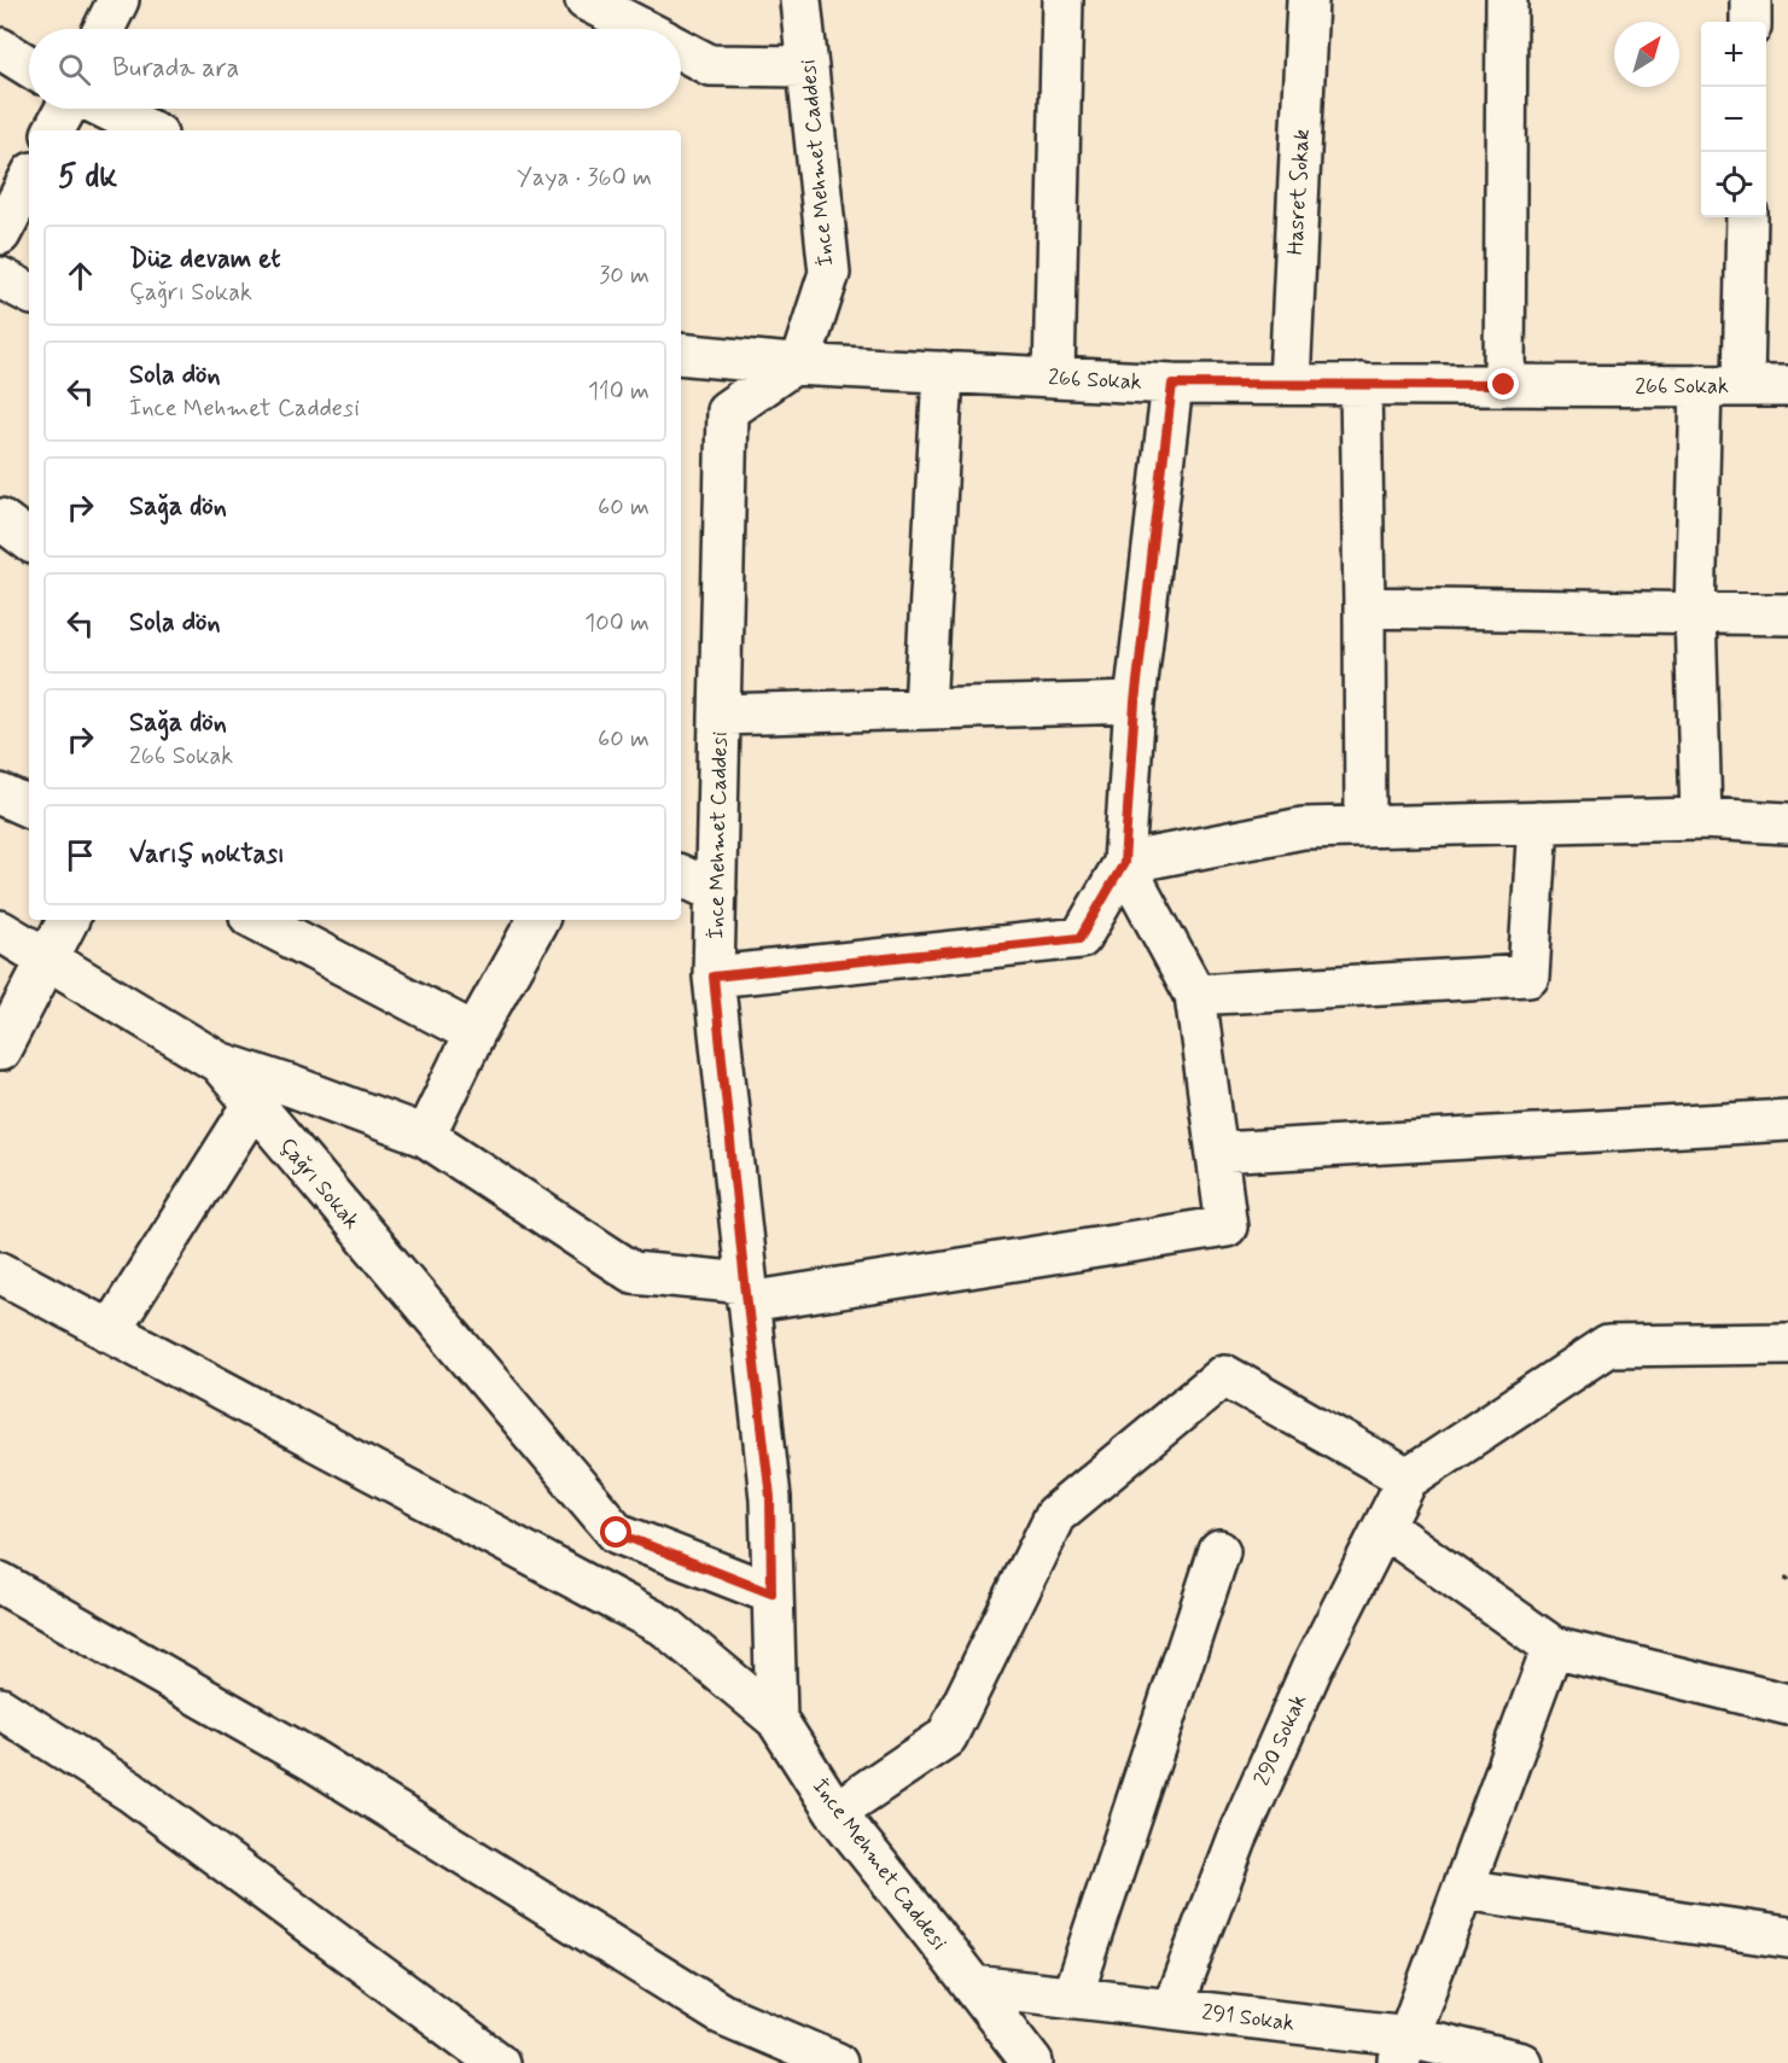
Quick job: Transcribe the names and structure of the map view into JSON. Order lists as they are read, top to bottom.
{
  "streets": {
    "street": [
      "İnce Mehmet Caddesi",
      "Hasret Sokak",
      "266 Sokak",
      "Çağrı Sokak",
      "290 Sokak",
      "291 Sokak"
    ]
  },
  "crossings": [
    ["İnce Mehmet Caddesi", "266 Sokak"],
    ["İnce Mehmet Caddesi", "Çağrı Sokak"],
    ["İnce Mehmet Caddesi", "291 Sokak"],
    ["Hasret Sokak", "266 Sokak"],
    ["290 Sokak", "291 Sokak"]
  ],
  "north": "top right",
  "page": {
    "map_buttons": ["+", "−"],
    "search": "Burada ara",
    "heading": ["5 dk", "Yaya · 360 m"],
    "list": [
      ["Düz devam et", "Çağrı Sokak", "30 m"],
      ["Sola dön", "İnce Mehmet Caddesi", "110 m"],
      ["Sağa dön", "60 m"],
      ["Sola dön", "100 m"],
      ["Sağa dön", "266 Sokak", "60 m"],
      "Varış noktası"
    ]
  }
}
